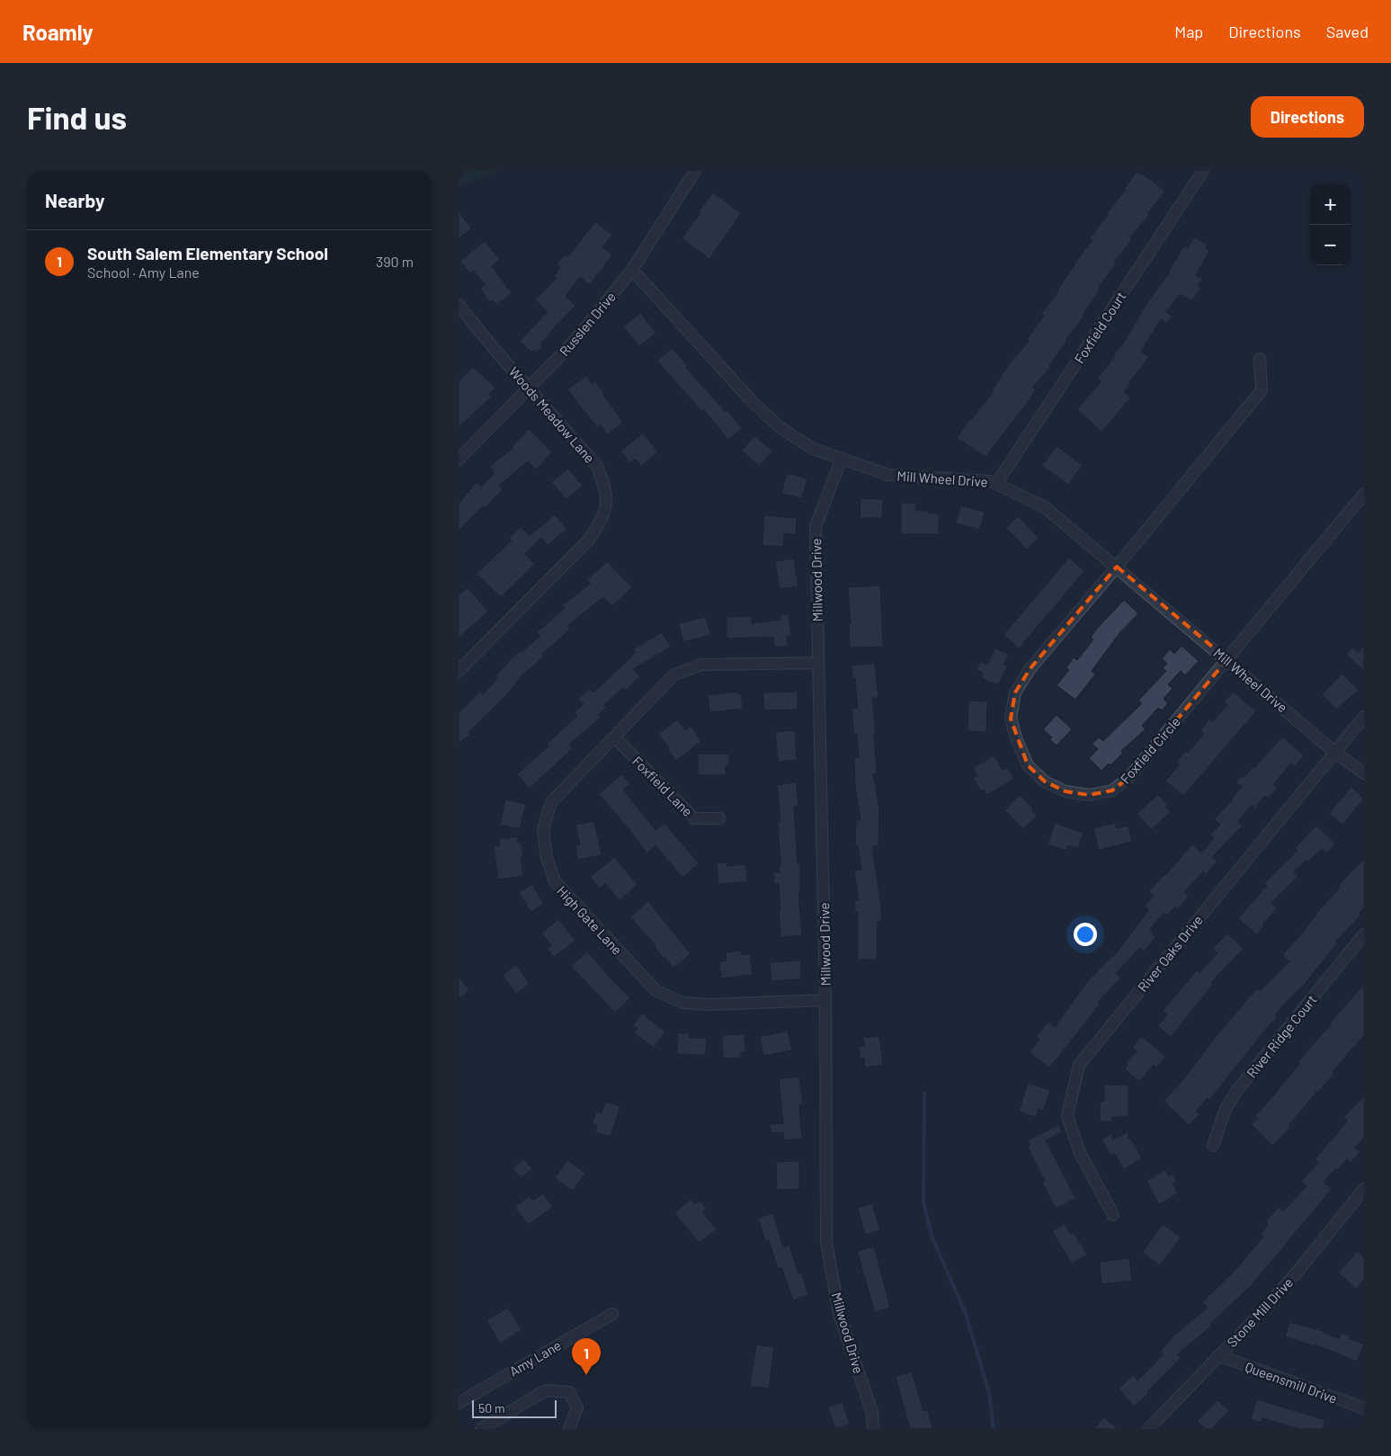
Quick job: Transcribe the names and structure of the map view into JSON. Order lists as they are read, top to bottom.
{
  "streets": {
    "street": [
      "Russlen Drive",
      "Foxfield Court",
      "Woods Meadow Lane",
      "Mill Wheel Drive",
      "Millwood Drive",
      "Foxfield Circle",
      "Foxfield Lane",
      "High Gate Lane",
      "River Oaks Drive",
      "River Ridge Court",
      "Stone Mill Drive",
      "Amy Lane",
      "Queensmill Drive"
    ]
  },
  "crossings": [
    ["Russlen Drive", "Woods Meadow Lane"],
    ["Russlen Drive", "Mill Wheel Drive"],
    ["Foxfield Court", "Mill Wheel Drive"],
    ["Mill Wheel Drive", "Millwood Drive"],
    ["Mill Wheel Drive", "Foxfield Circle"],
    ["Mill Wheel Drive", "River Oaks Drive"],
    ["Millwood Drive", "High Gate Lane"],
    ["Foxfield Lane", "High Gate Lane"],
    ["Stone Mill Drive", "Queensmill Drive"]
  ],
  "scale_bar": "50 m",
  "page": {
    "header": "Roamly",
    "nav": ["Map", "Directions", "Saved"],
    "buttons": "Directions",
    "title": "Find us",
    "heading": "Nearby",
    "map_buttons": ["+", "−"],
    "list": [
      {
        "mark": "1",
        "name": "South Salem Elementary School",
        "note": "School · Amy Lane",
        "value": "390 m"
      }
    ],
    "pins": "1",
    "scale": "50 m"
  }
}
